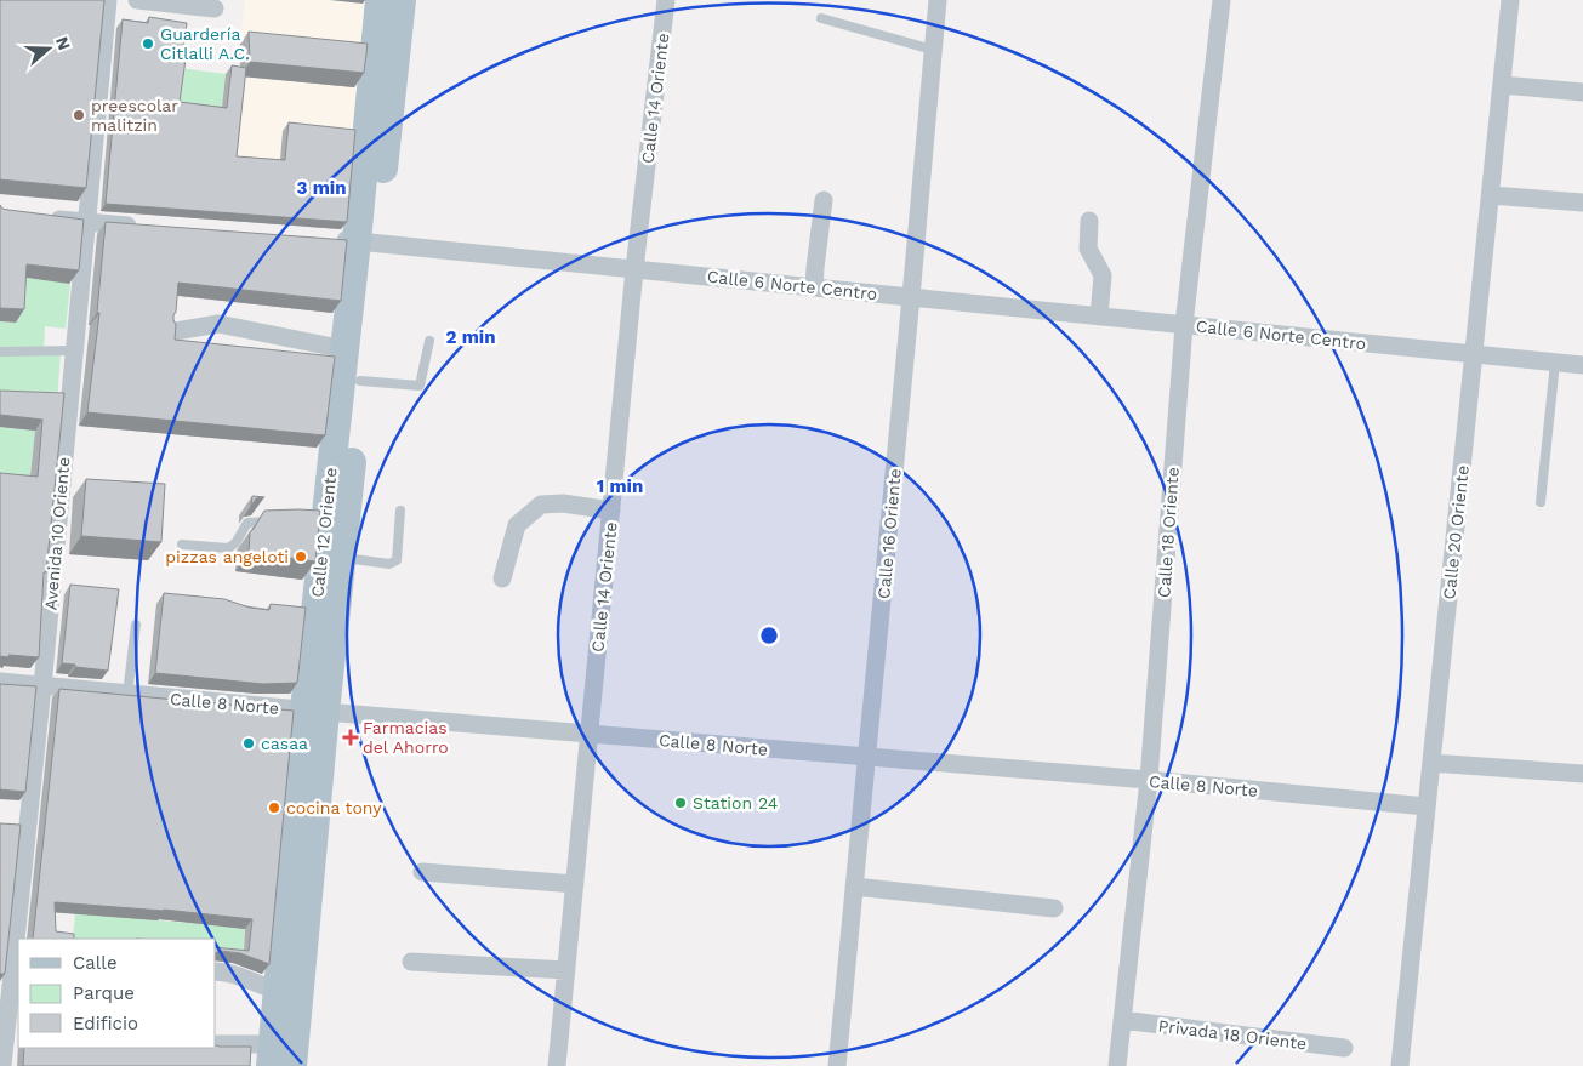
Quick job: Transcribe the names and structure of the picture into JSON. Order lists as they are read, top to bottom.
{
  "streets": {
    "main road": ["Calle 12 Oriente"],
    "street": [
      "Calle 14 Oriente",
      "Calle 6 Norte Centro",
      "Calle 18 Oriente",
      "Calle 20 Oriente",
      "Avenida 10 Oriente",
      "Calle 16 Oriente",
      "Calle 8 Norte",
      "Privada 18 Oriente"
    ]
  },
  "crossings": [
    ["Calle 14 Oriente", "Calle 6 Norte Centro"],
    ["Calle 14 Oriente", "Calle 8 Norte"],
    ["Calle 6 Norte Centro", "Calle 12 Oriente"],
    ["Calle 6 Norte Centro", "Calle 18 Oriente"],
    ["Calle 6 Norte Centro", "Calle 20 Oriente"],
    ["Calle 6 Norte Centro", "Calle 16 Oriente"],
    ["Calle 12 Oriente", "Calle 8 Norte"],
    ["Calle 18 Oriente", "Calle 8 Norte"],
    ["Calle 18 Oriente", "Privada 18 Oriente"],
    ["Calle 20 Oriente", "Calle 8 Norte"],
    ["Avenida 10 Oriente", "Calle 8 Norte"],
    ["Calle 16 Oriente", "Calle 8 Norte"]
  ],
  "places": {
    "other": [
      "Guardería Citlalli A.C.",
      "preescolar malitzin",
      "pizzas angeloti",
      "casaa",
      "Station 24",
      "cocina tony"
    ],
    "health": ["Farmacias del Ahorro"]
  },
  "legend": ["Calle", "Parque", "Edificio"],
  "north": "right",
  "rings": ["3 min", "2 min", "1 min"]
}
